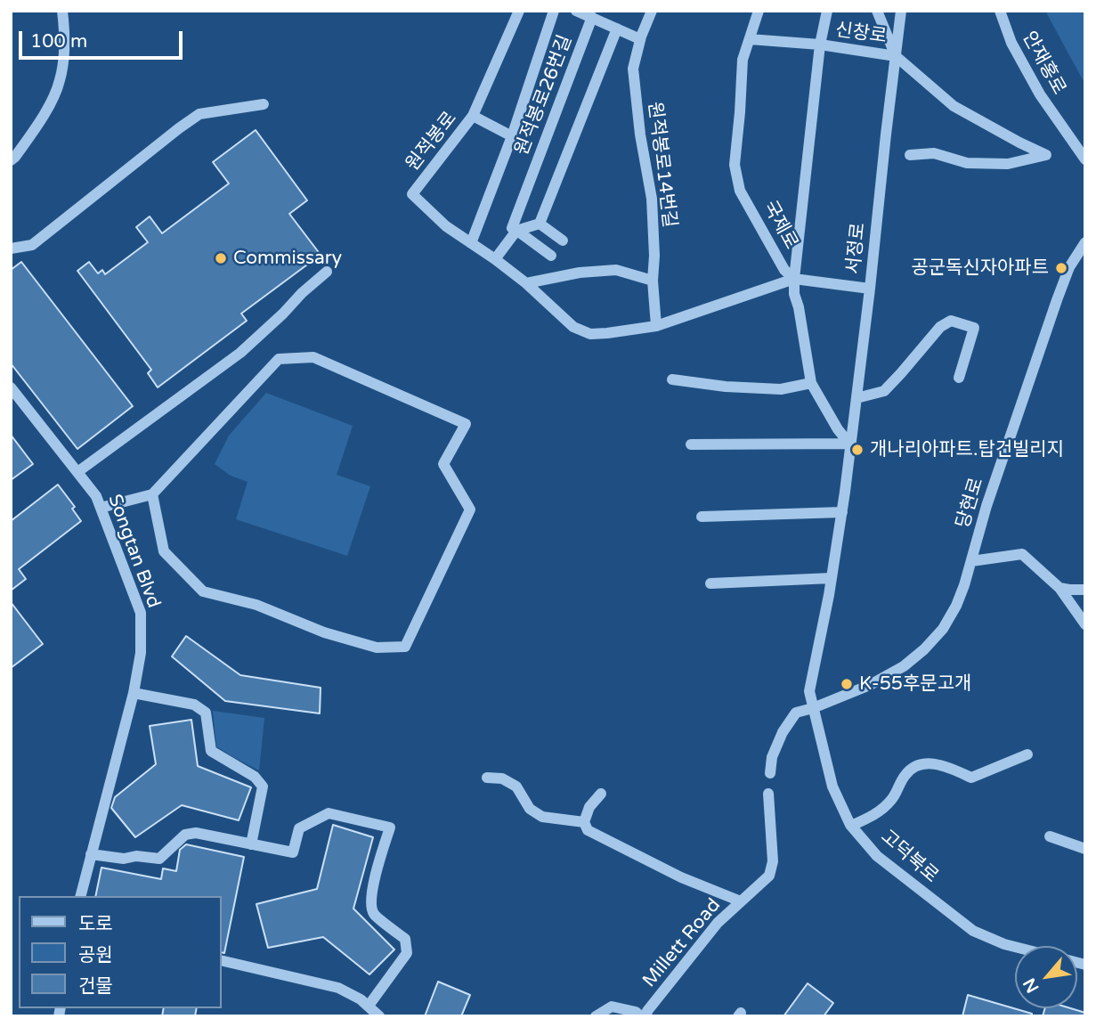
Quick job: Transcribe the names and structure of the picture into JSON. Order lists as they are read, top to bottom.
{
  "streets": {
    "street": [
      "신창로",
      "안재홍로",
      "원적봉로26번길",
      "원적봉로",
      "원적봉로14번길",
      "국제로",
      "서정로",
      "당현로",
      "Songtan Blvd",
      "고덕북로",
      "Millett Road"
    ]
  },
  "crossings": [
    ["신창로", "서정로"],
    ["원적봉로26번길", "원적봉로"],
    ["원적봉로26번길", "원적봉로14번길"],
    ["원적봉로", "원적봉로14번길"],
    ["원적봉로", "국제로"],
    ["원적봉로", "서정로"],
    ["국제로", "서정로"],
    ["서정로", "당현로"],
    ["서정로", "고덕북로"],
    ["당현로", "고덕북로"]
  ],
  "places": [
    "Commissary",
    "공군독신자아파트",
    "개나리아파트.탑건빌리지",
    "K-55후문고개"
  ],
  "legend": ["도로", "공원", "건물"],
  "scale_bar": "100 m",
  "north": "bottom left"
}
